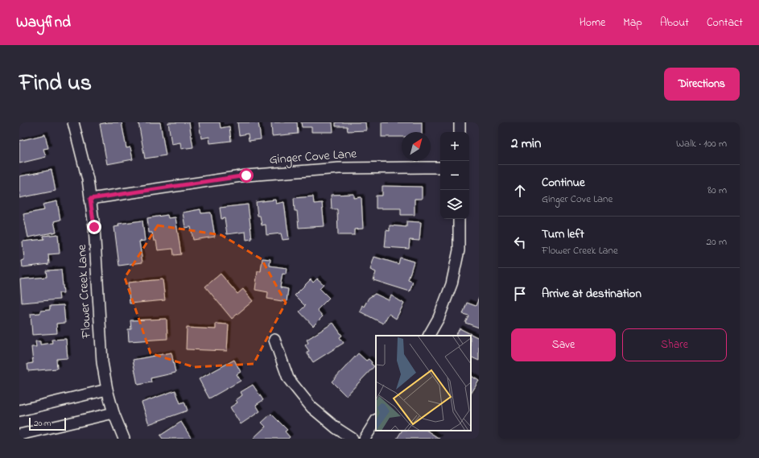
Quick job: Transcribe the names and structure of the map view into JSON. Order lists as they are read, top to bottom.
{
  "streets": {
    "street": ["Ginger Cove Lane", "Flower Creek Lane"]
  },
  "crossings": [
    ["Ginger Cove Lane", "Flower Creek Lane"]
  ],
  "scale_bar": "20 m",
  "north": "top right",
  "page": {
    "header": "Wayfind",
    "nav": [
      "Home",
      "Map",
      "About",
      "Contact"
    ],
    "title": "Find us",
    "buttons": [
      "Directions",
      ["Save", "Share"]
    ],
    "heading": ["2 min", "Walk · 100 m"],
    "map_buttons": ["+", "−"],
    "list": [
      ["Continue", "Ginger Cove Lane", "80 m"],
      ["Turn left", "Flower Creek Lane", "20 m"],
      "Arrive at destination"
    ],
    "scale": "20 m"
  }
}
